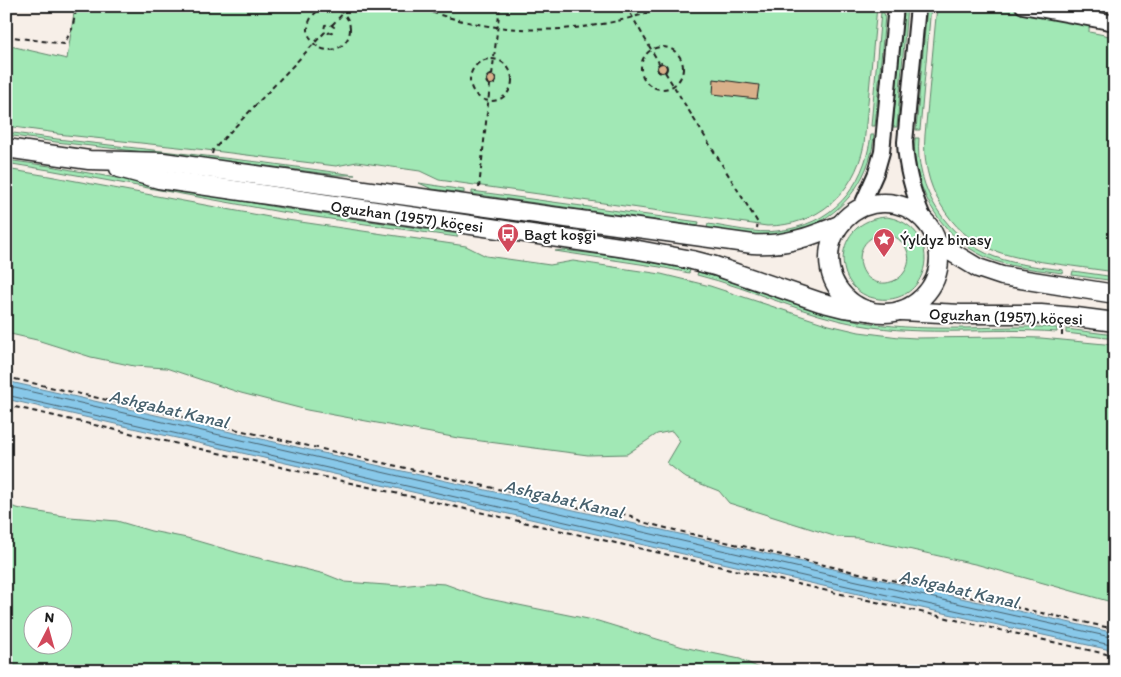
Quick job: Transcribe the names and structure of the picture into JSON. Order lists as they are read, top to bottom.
{
  "streets": {
    "main road": ["Oguzhan (1957) köçesi"]
  },
  "water": ["Ashgabat Kanal"],
  "places": {
    "bus stop": ["Bagt koşgi"],
    "place": ["Ýyldyz binasy"]
  },
  "north": "top"
}
